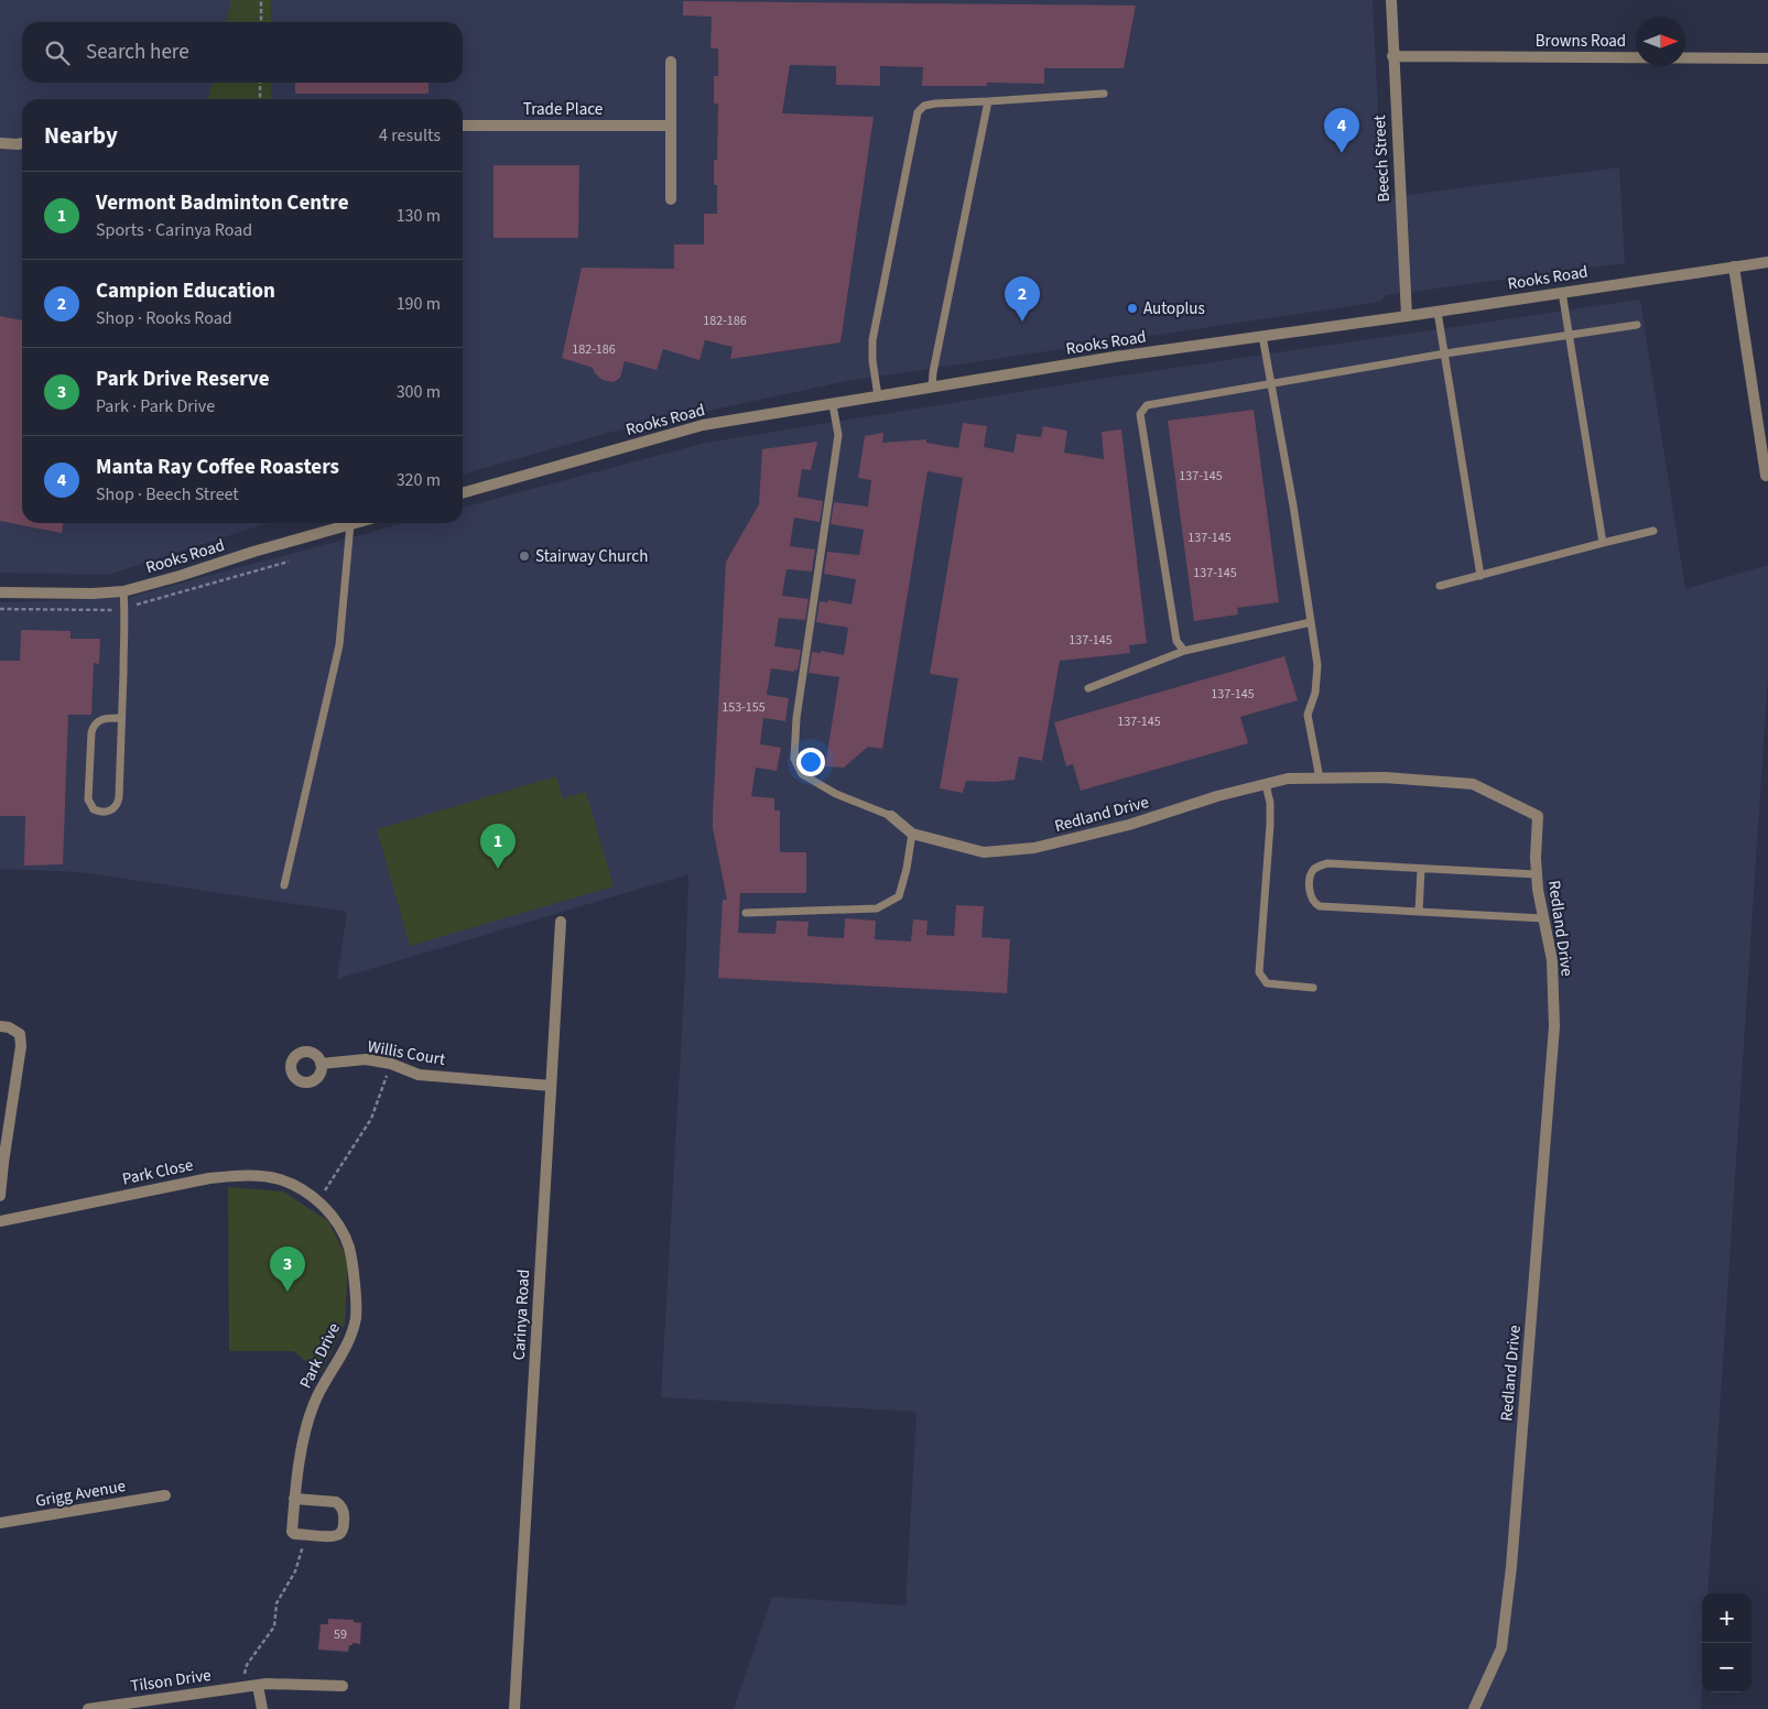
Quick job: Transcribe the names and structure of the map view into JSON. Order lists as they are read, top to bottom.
{
  "streets": {
    "street": [
      "Browns Road",
      "Trade Place",
      "Beech Street",
      "Rooks Road",
      "Redland Drive",
      "Willis Court",
      "Park Close",
      "Carinya Road",
      "Park Drive",
      "Grigg Avenue",
      "Tilson Drive"
    ]
  },
  "crossings": [
    ["Browns Road", "Beech Street"],
    ["Beech Street", "Rooks Road"],
    ["Willis Court", "Carinya Road"],
    ["Park Close", "Park Drive"]
  ],
  "places": ["Autoplus", "Stairway Church"],
  "house_numbers": [
    "182-186",
    "182-186",
    "137-145",
    "137-145",
    "137-145",
    "137-145",
    "137-145",
    "153-155",
    "137-145",
    "59"
  ],
  "north": "right",
  "page": {
    "search": "Search here",
    "heading": ["Nearby", "4 results"],
    "pins": [
      "4",
      "2",
      "1",
      "3"
    ],
    "list": [
      {
        "mark": "1",
        "name": "Vermont Badminton Centre",
        "note": "Sports · Carinya Road",
        "value": "130 m"
      },
      {
        "mark": "2",
        "name": "Campion Education",
        "note": "Shop · Rooks Road",
        "value": "190 m"
      },
      {
        "mark": "3",
        "name": "Park Drive Reserve",
        "note": "Park · Park Drive",
        "value": "300 m"
      },
      {
        "mark": "4",
        "name": "Manta Ray Coffee Roasters",
        "note": "Shop · Beech Street",
        "value": "320 m"
      }
    ],
    "map_buttons": ["+", "−"]
  }
}
